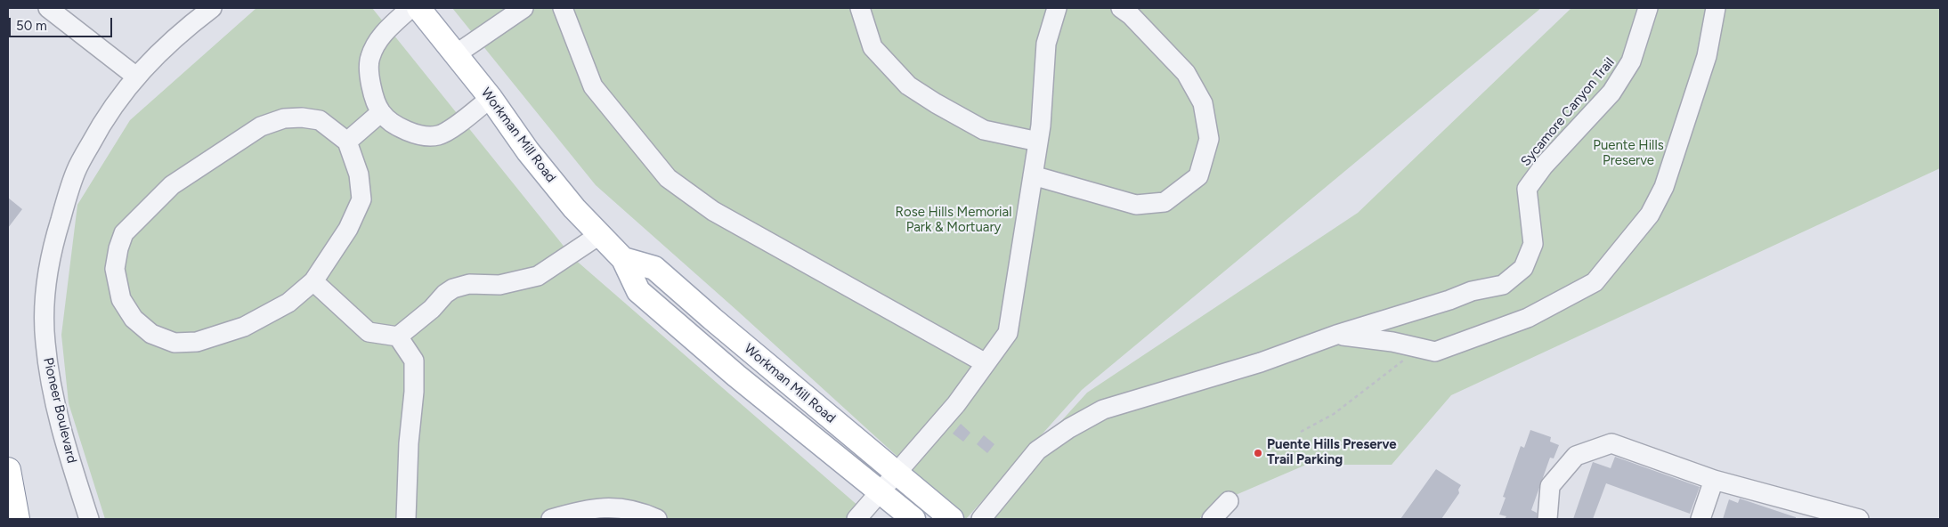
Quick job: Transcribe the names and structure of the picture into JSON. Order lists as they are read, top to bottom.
{
  "streets": {
    "main road": ["Workman Mill Road"],
    "street": ["Pioneer Boulevard"]
  },
  "parks": ["Puente Hills Preserve", "Rose Hills Memorial Park & Mortuary"],
  "places": ["Puente Hills Preserve Trail Parking"],
  "scale_bar": "50 m"
}
